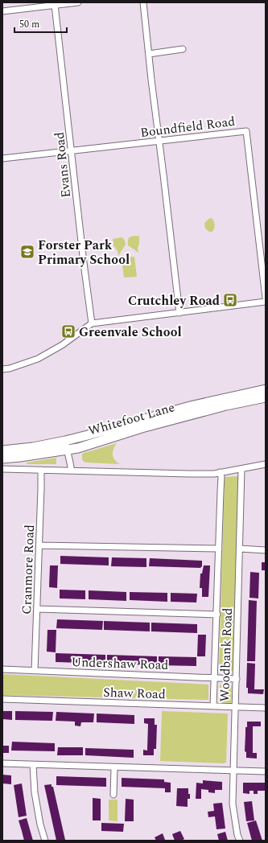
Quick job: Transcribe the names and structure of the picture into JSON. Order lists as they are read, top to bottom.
{
  "streets": {
    "street": [
      "Boundfield Road",
      "Evans Road",
      "Whitefoot Lane",
      "Cranmore Road",
      "Woodbank Road",
      "Undershaw Road",
      "Shaw Road"
    ]
  },
  "crossings": [
    ["Boundfield Road", "Evans Road"],
    ["Cranmore Road", "Undershaw Road"],
    ["Woodbank Road", "Undershaw Road"],
    ["Woodbank Road", "Shaw Road"]
  ],
  "places": {
    "school or university": ["Forster Park Primary School"],
    "bus stop": ["Crutchley Road", "Greenvale School"]
  },
  "scale_bar": "50 m"
}
